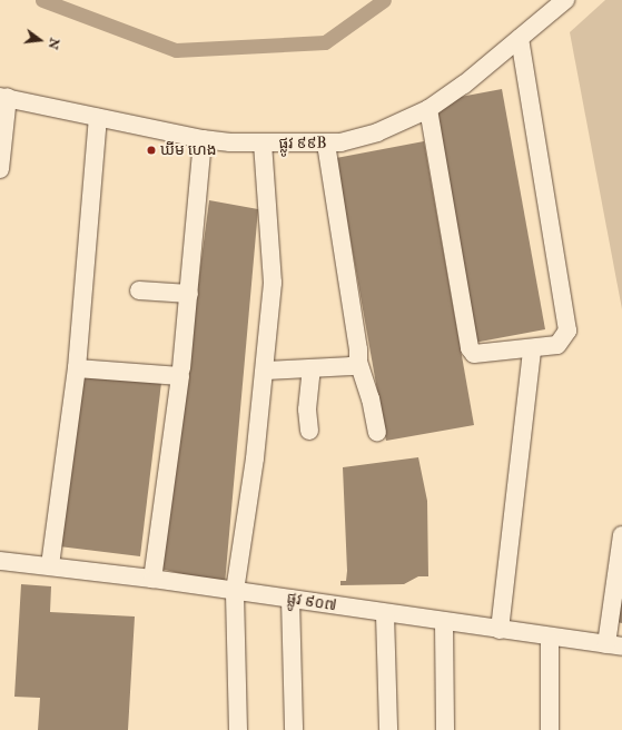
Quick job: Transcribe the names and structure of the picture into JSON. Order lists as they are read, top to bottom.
{
  "streets": {
    "street": ["ផ្លូវ ៩៩B", "ផ្លូវ ៩០៧"]
  },
  "places": ["ឃីម ហេង"],
  "north": "right"
}
